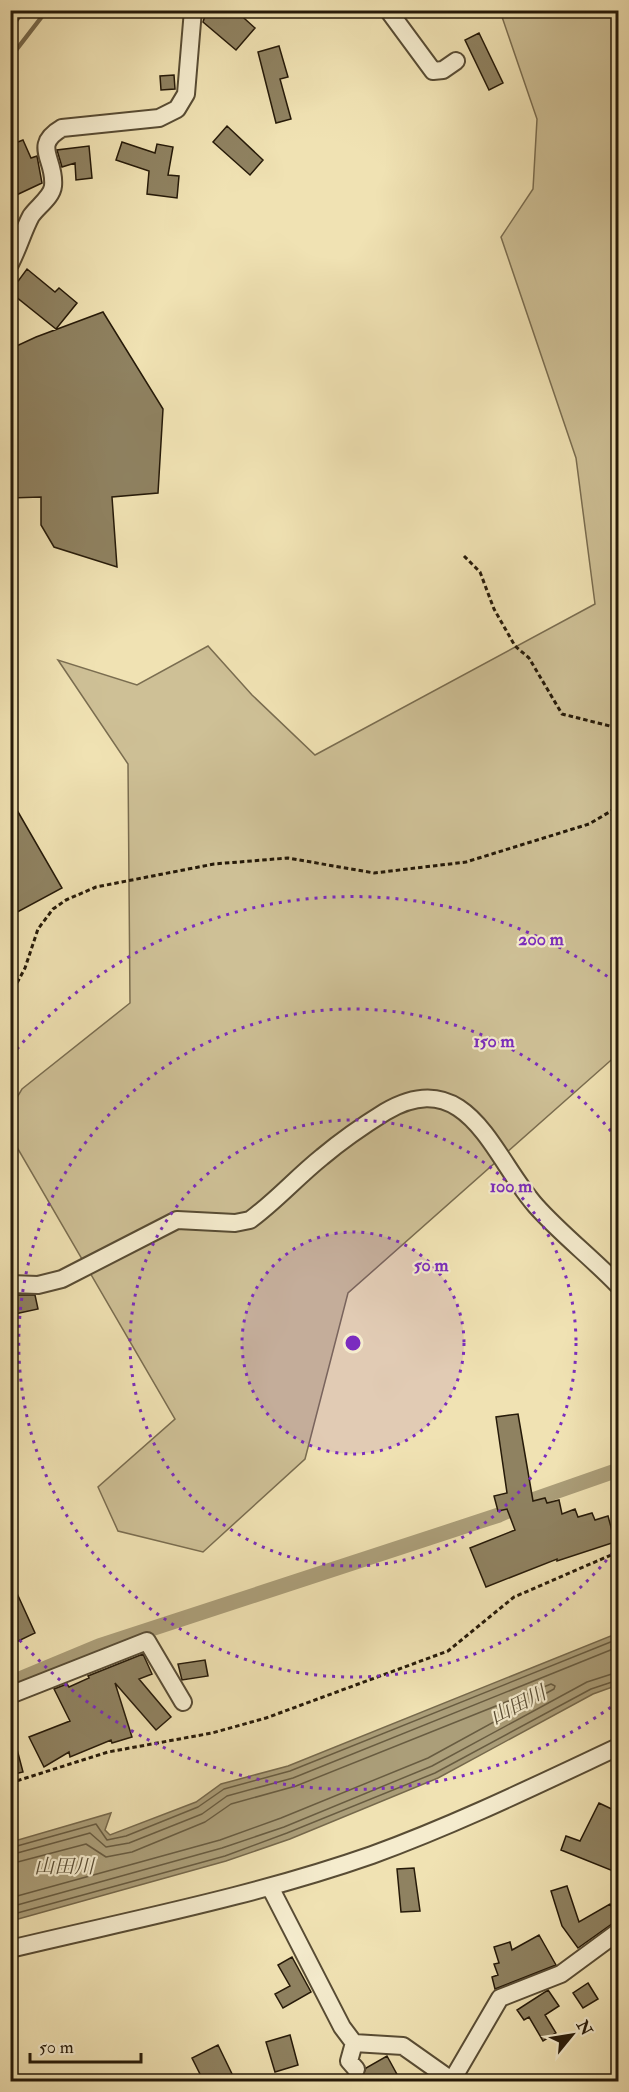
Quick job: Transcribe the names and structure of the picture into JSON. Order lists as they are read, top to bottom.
{
  "water": ["山田川"],
  "scale_bar": "50 m",
  "north": "top right",
  "rings": [
    "200 m",
    "150 m",
    "100 m",
    "50 m"
  ]
}
